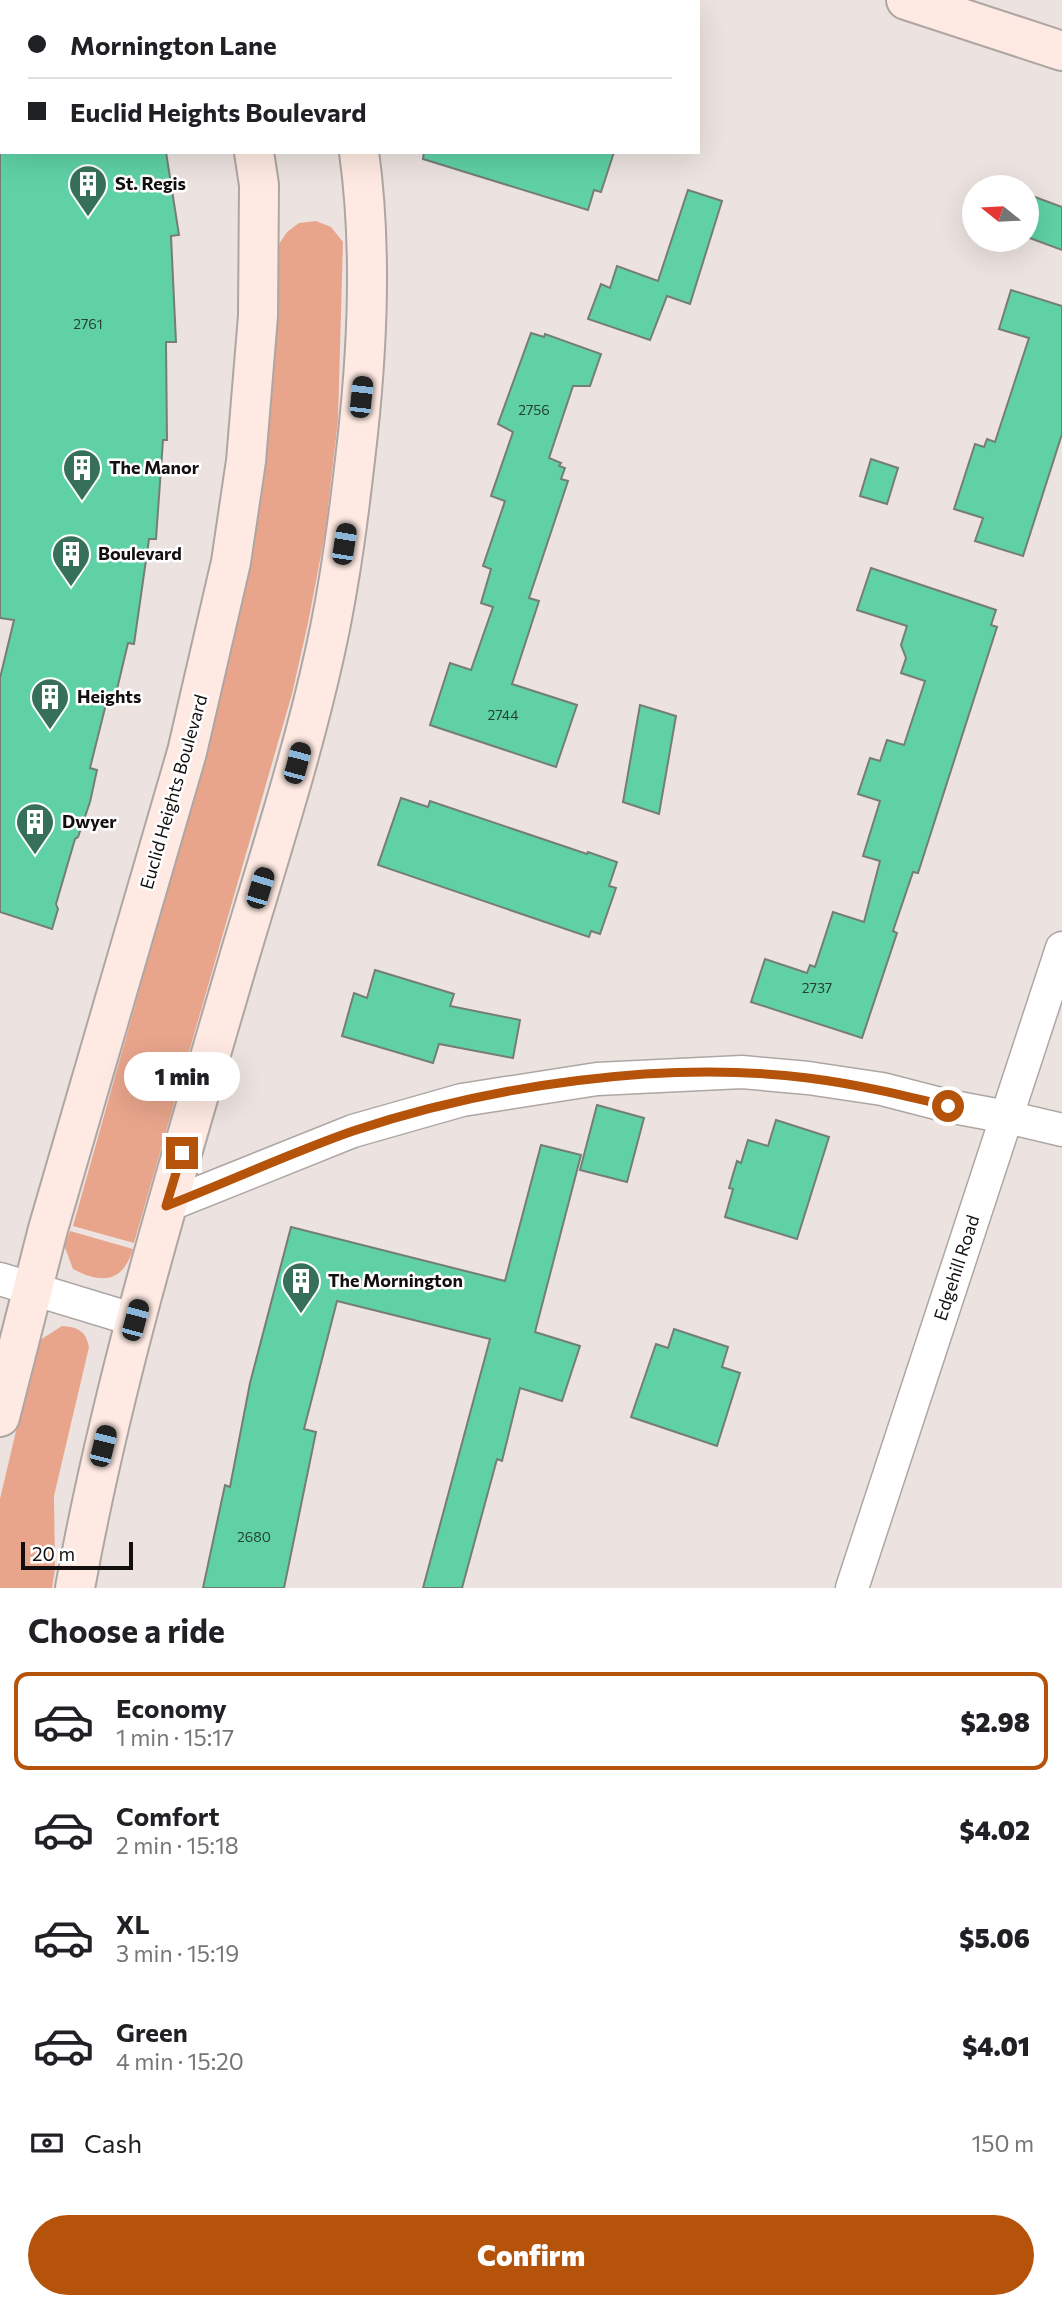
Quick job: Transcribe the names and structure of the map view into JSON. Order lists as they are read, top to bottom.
{
  "streets": {
    "main road": ["Euclid Heights Boulevard"],
    "street": ["Edgehill Road"]
  },
  "places": {
    "building": [
      "St. Regis",
      "The Manor",
      "Boulevard",
      "Heights",
      "Dwyer",
      "The Mornington"
    ]
  },
  "house_numbers": [
    "2761",
    "2756",
    "2744",
    "2737",
    "2680"
  ],
  "scale_bar": "20 m",
  "north": "left",
  "page": {
    "banner": ["Mornington Lane", "Euclid Heights Boulevard"],
    "bubble": "1 min",
    "scale": "20 m",
    "heading": "Choose a ride",
    "list": [
      {
        "name": "Economy",
        "note": "1 min · 15:17",
        "value": "$2.98"
      },
      {
        "name": "Comfort",
        "note": "2 min · 15:18",
        "value": "$4.02"
      },
      {
        "name": "XL",
        "note": "3 min · 15:19",
        "value": "$5.06"
      },
      {
        "name": "Green",
        "note": "4 min · 15:20",
        "value": "$4.01"
      }
    ],
    "pay": ["Cash", "150 m"],
    "buttons": "Confirm"
  }
}
